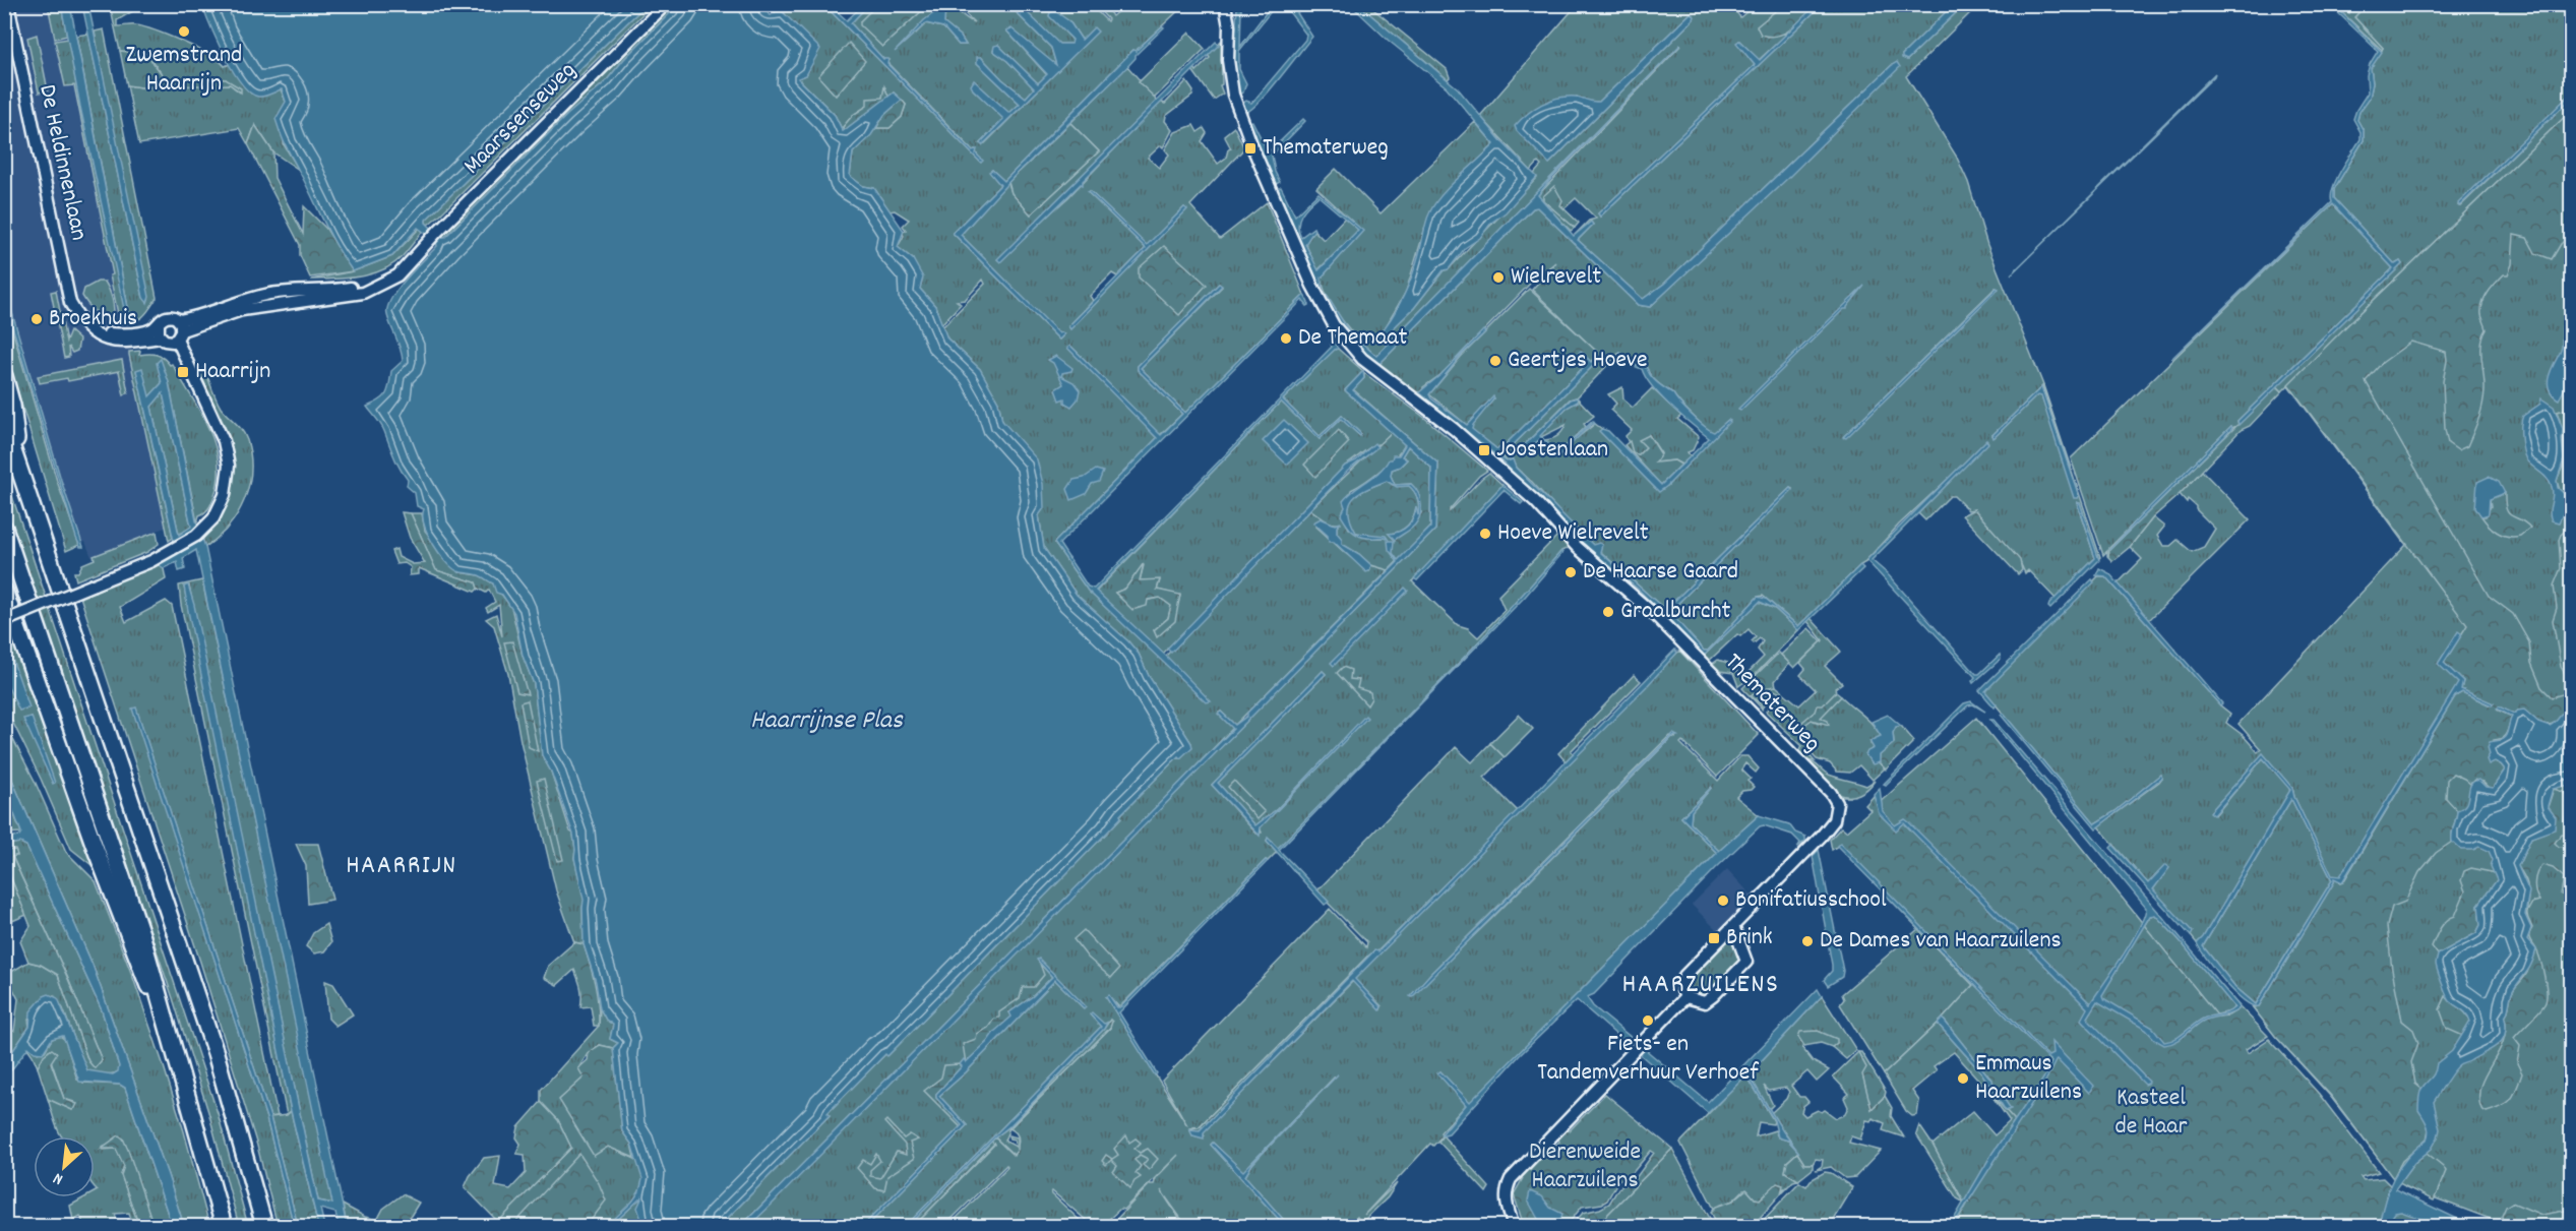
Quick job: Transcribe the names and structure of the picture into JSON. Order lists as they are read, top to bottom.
{
  "streets": {
    "street": ["Maarssenseweg", "De Heldinnenlaan", "Thematerweg"]
  },
  "crossings": [
    ["Maarssenseweg", "De Heldinnenlaan"]
  ],
  "districts": ["HAARRIJN", "HAARZUILENS"],
  "water": ["Haarrijnse Plas"],
  "parks": ["Kasteel de Haar", "Dierenweide Haarzuilens"],
  "places": {
    "other": [
      "Zwemstrand Haarrijn",
      "Wielrevelt",
      "Broekhuis",
      "De Themaat",
      "Geertjes Hoeve",
      "Hoeve Wielrevelt",
      "De Haarse Gaard",
      "Graalburcht",
      "Bonifatiusschool",
      "De Dames van Haarzuilens",
      "Fiets- en Tandemverhuur Verhoef",
      "Emmaus Haarzuilens"
    ],
    "transit": [
      "Thematerweg",
      "Haarrijn",
      "Joostenlaan",
      "Brink"
    ]
  },
  "north": "bottom left"
}
